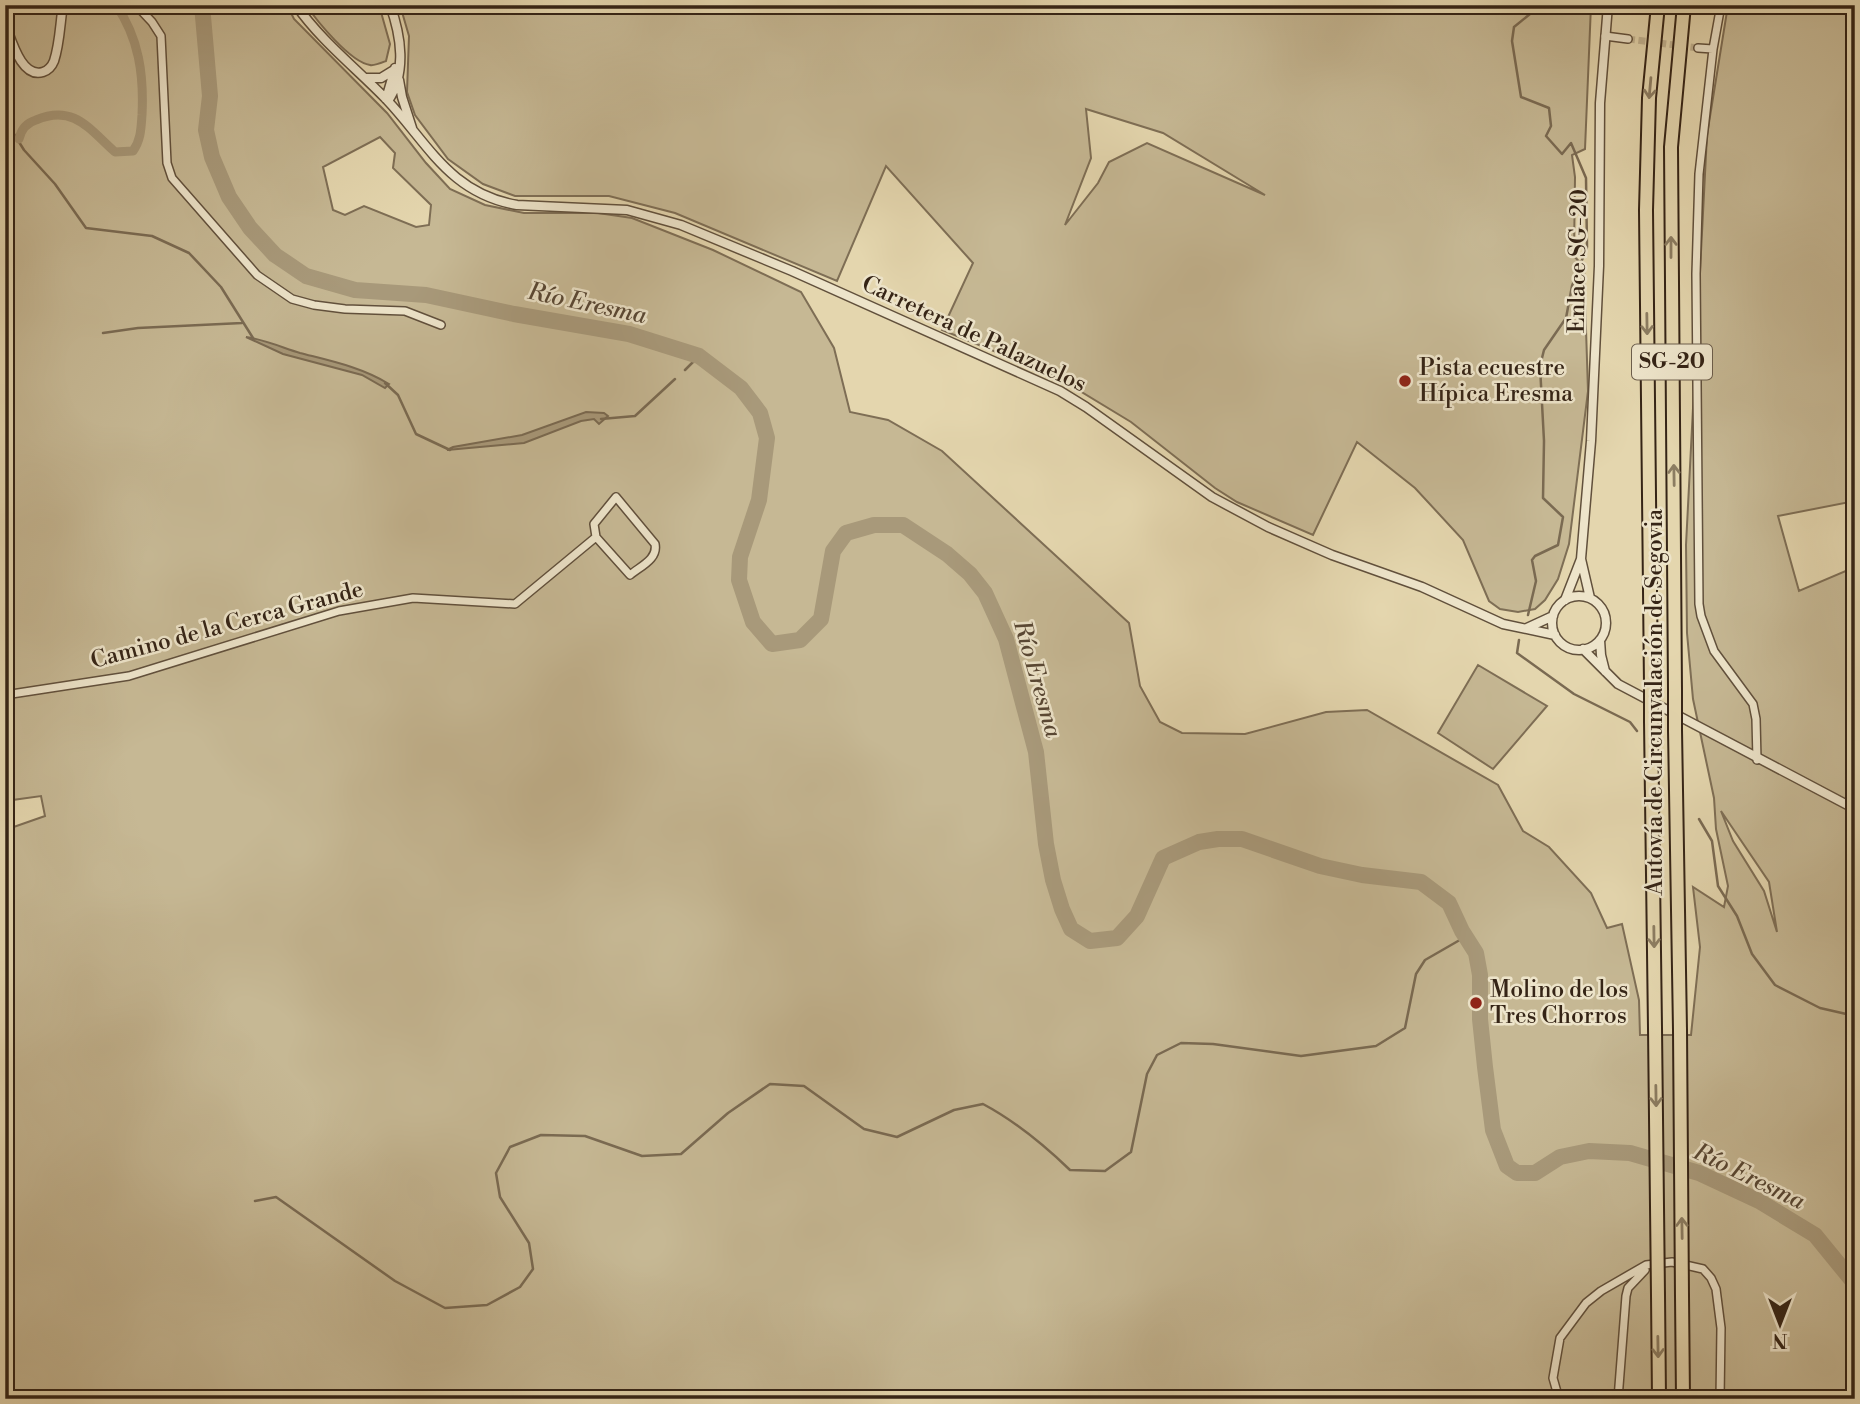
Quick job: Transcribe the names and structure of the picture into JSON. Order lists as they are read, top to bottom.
{
  "streets": {
    "highway": ["SG-20", "Autovía de Circunvalación de Segovia"],
    "street": ["Enlace SG-20", "Carretera de Palazuelos", "Camino de la Cerca Grande"]
  },
  "crossings": [
    ["Enlace SG-20", "Carretera de Palazuelos"]
  ],
  "water": ["Río Eresma"],
  "places": ["Pista ecuestre Hípica Eresma", "Molino de los Tres Chorros"],
  "north": "bottom"
}
